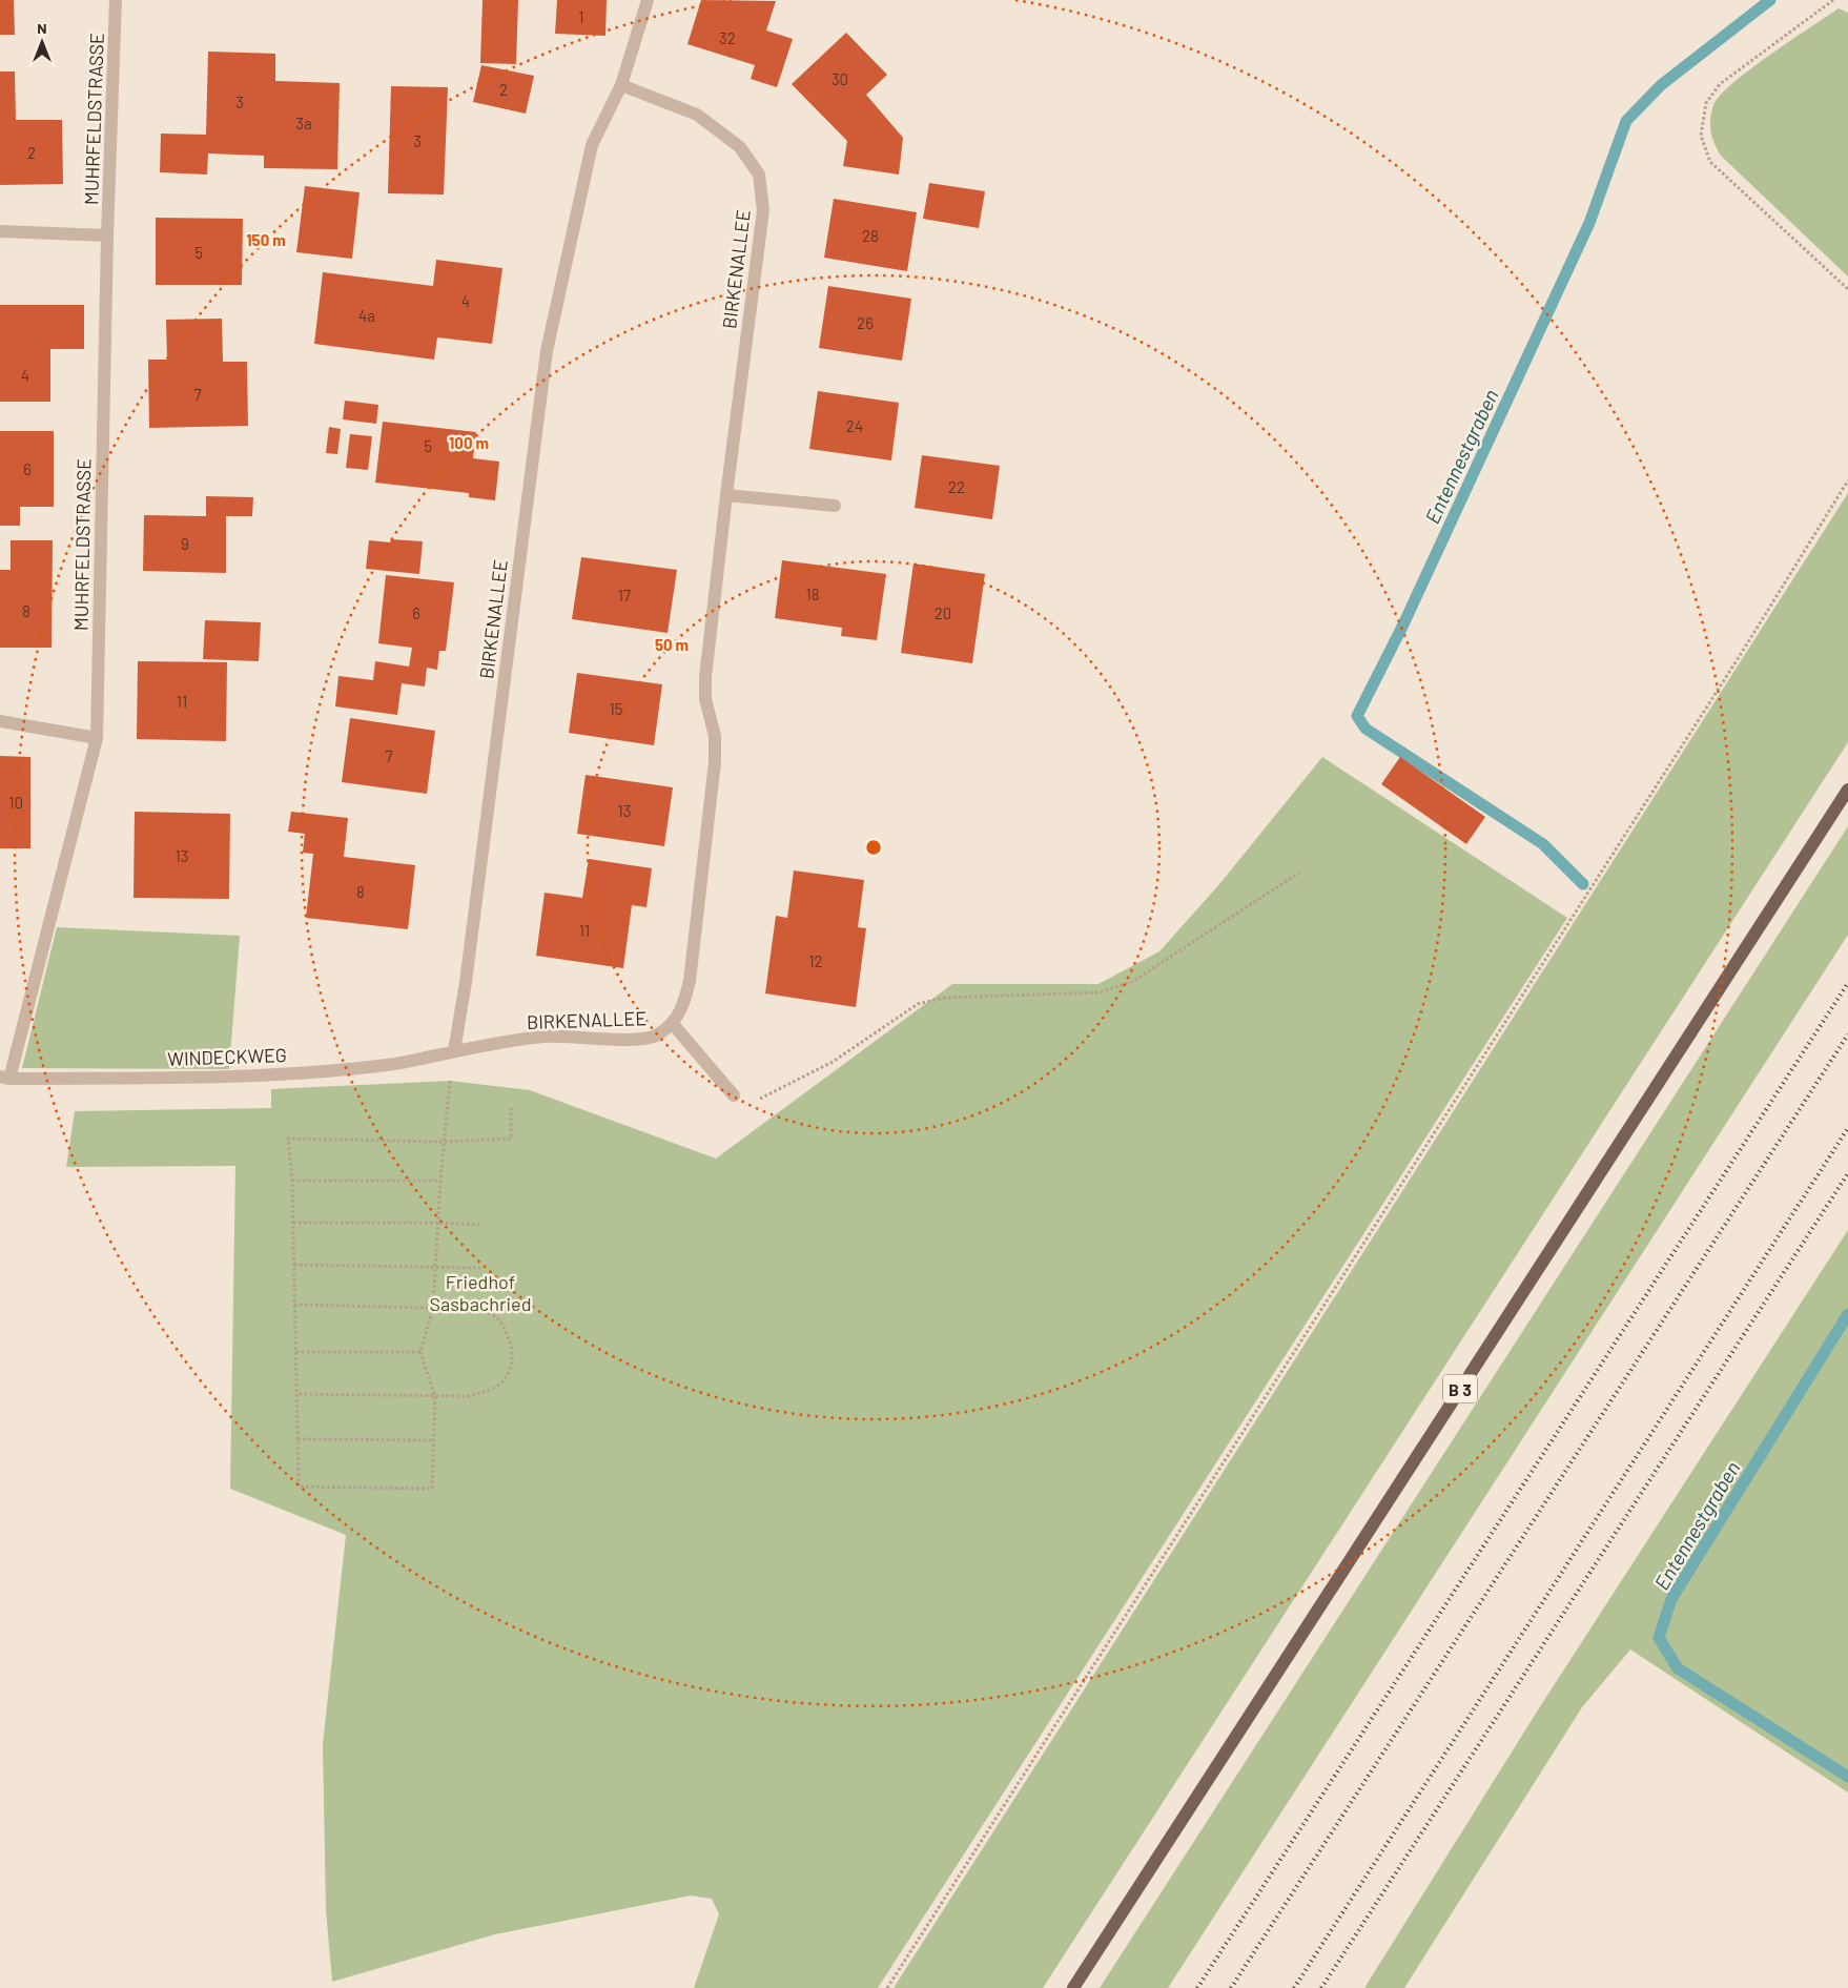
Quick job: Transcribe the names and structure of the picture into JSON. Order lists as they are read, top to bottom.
{
  "streets": {
    "main road": ["B 3"],
    "street": ["MUHRFELDSTRASSE", "BIRKENALLEE", "WINDECKWEG"]
  },
  "crossings": [
    ["MUHRFELDSTRASSE", "WINDECKWEG"],
    ["BIRKENALLEE", "WINDECKWEG"]
  ],
  "water": ["Entennestgraben"],
  "parks": ["Friedhof Sasbachried"],
  "house_numbers": [
    "1",
    "32",
    "30",
    "2",
    "3",
    "3a",
    "3",
    "2",
    "28",
    "5",
    "4",
    "4a",
    "26",
    "4",
    "7",
    "24",
    "5",
    "6",
    "22",
    "9",
    "18",
    "17",
    "8",
    "6",
    "20",
    "11",
    "15",
    "7",
    "10",
    "13",
    "13",
    "8",
    "11",
    "12"
  ],
  "north": "top",
  "rings": ["150 m", "100 m", "50 m"]
}
